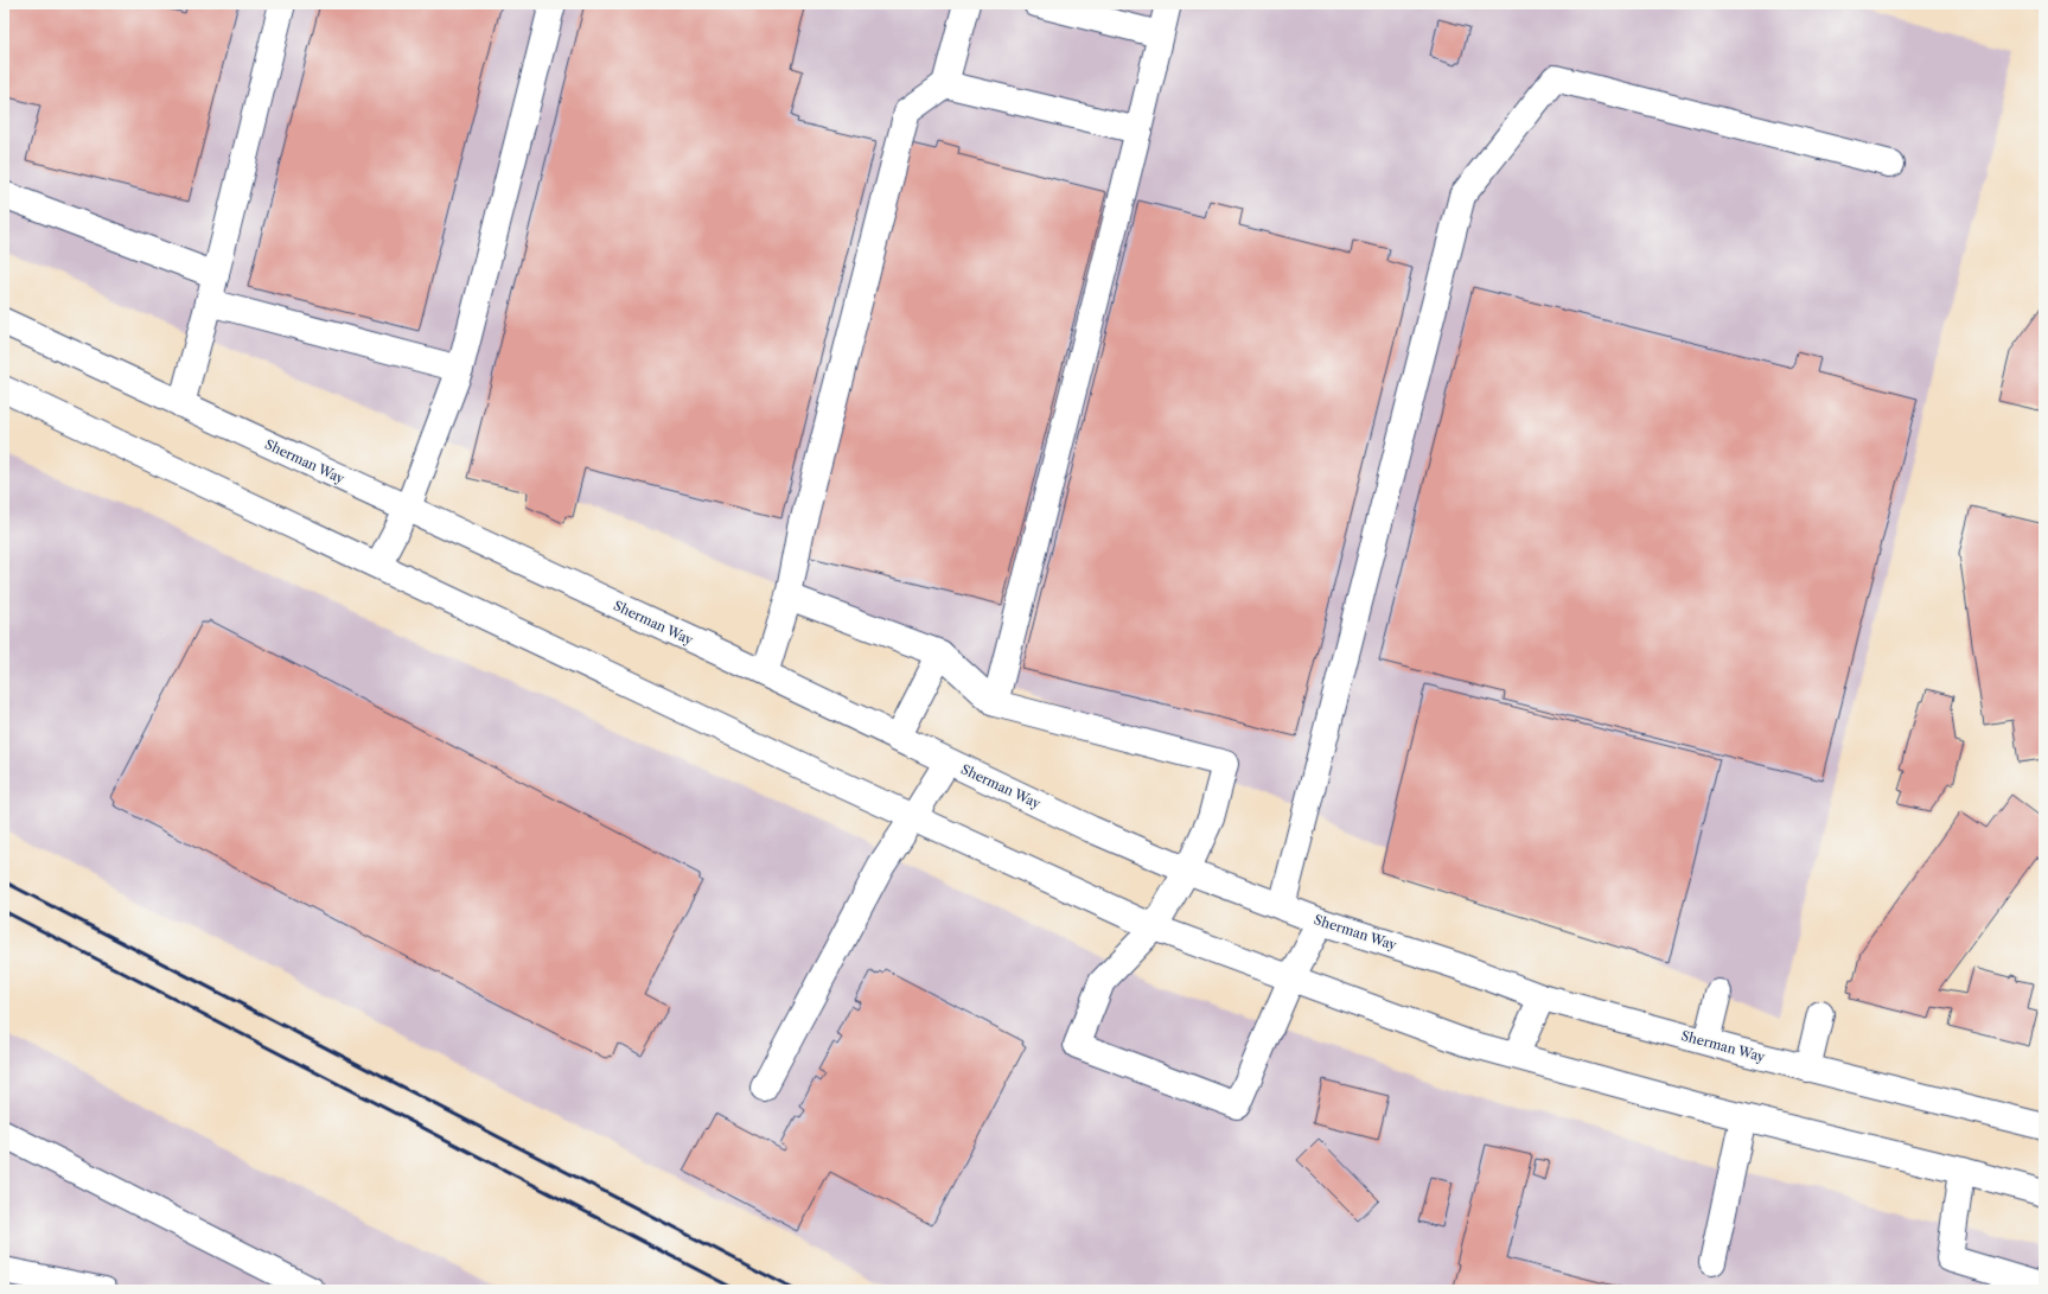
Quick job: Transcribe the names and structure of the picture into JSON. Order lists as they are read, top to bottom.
{
  "streets": {
    "main road": ["Sherman Way"]
  }
}
